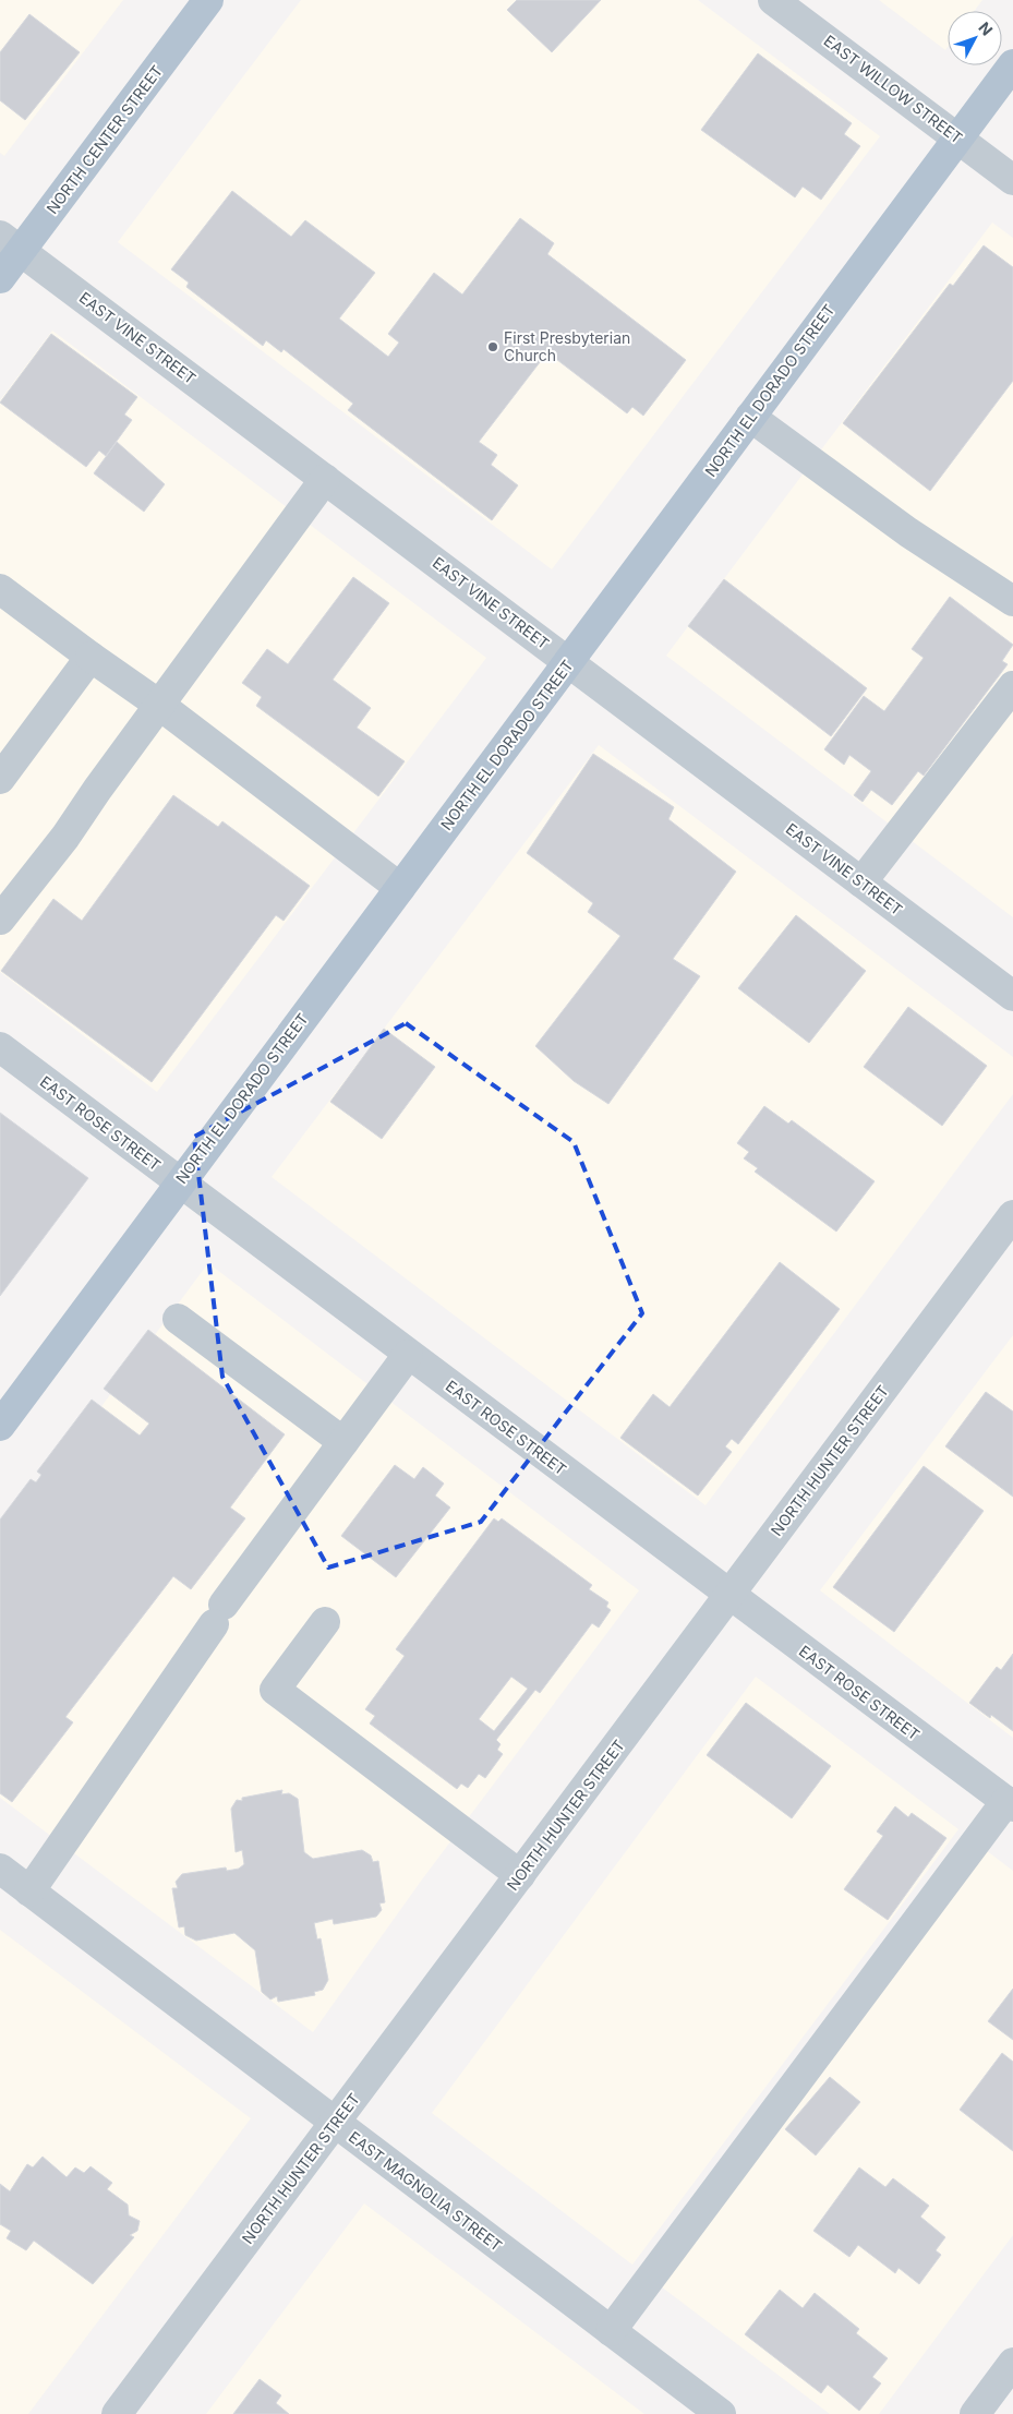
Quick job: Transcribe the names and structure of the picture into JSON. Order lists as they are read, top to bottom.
{
  "streets": {
    "main road": ["NORTH CENTER STREET", "NORTH EL DORADO STREET"],
    "street": [
      "EAST WILLOW STREET",
      "EAST VINE STREET",
      "EAST ROSE STREET",
      "NORTH HUNTER STREET",
      "EAST MAGNOLIA STREET"
    ]
  },
  "crossings": [
    ["EAST WILLOW STREET", "NORTH EL DORADO STREET"],
    ["NORTH CENTER STREET", "EAST VINE STREET"],
    ["EAST VINE STREET", "NORTH EL DORADO STREET"],
    ["NORTH EL DORADO STREET", "EAST ROSE STREET"],
    ["EAST ROSE STREET", "NORTH HUNTER STREET"],
    ["NORTH HUNTER STREET", "EAST MAGNOLIA STREET"]
  ],
  "places": ["First Presbyterian Church"],
  "north": "top right"
}
